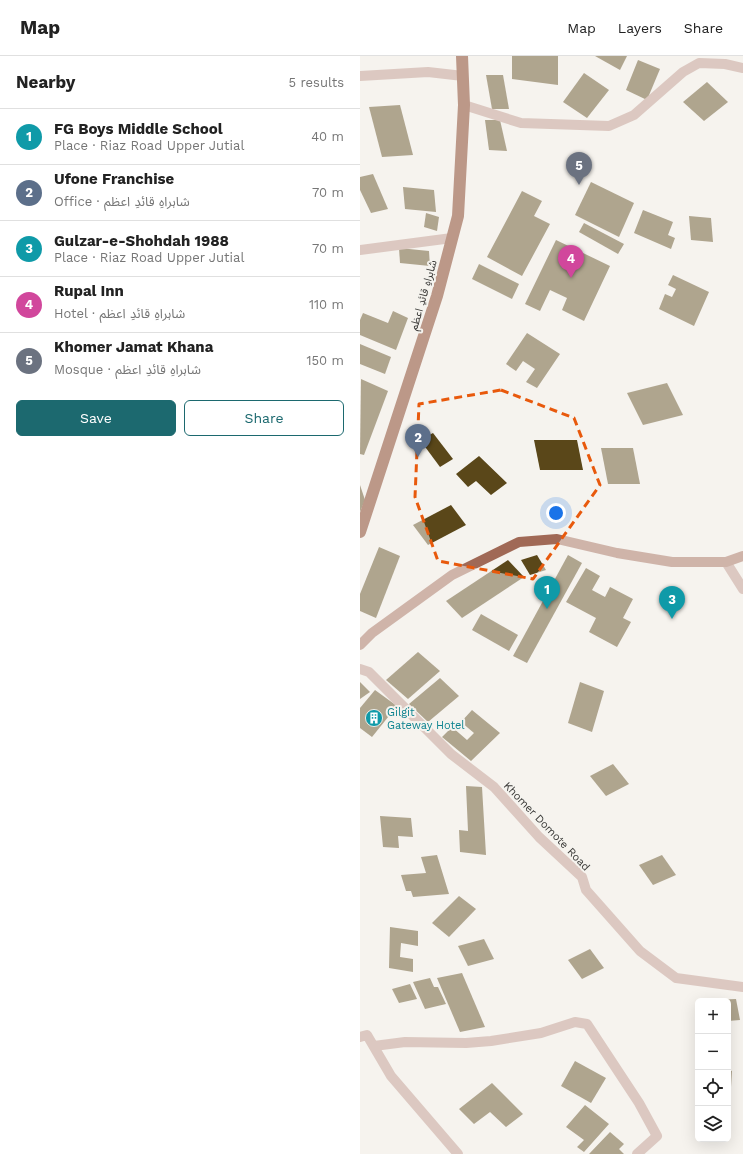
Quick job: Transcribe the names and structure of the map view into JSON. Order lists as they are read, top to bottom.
{
  "streets": {
    "highway": ["شاہراہِ قائدِ اعظم"],
    "street": ["Khomer Domote Road"]
  },
  "places": {
    "building": ["Gilgit Gateway Hotel"]
  },
  "page": {
    "header": "Map",
    "nav": ["Map", "Layers", "Share"],
    "heading": ["Nearby", "5 results"],
    "list": [
      {
        "mark": "1",
        "name": "FG Boys Middle School",
        "note": "Place · Riaz Road Upper Jutial",
        "value": "40 m"
      },
      {
        "mark": "2",
        "name": "Ufone Franchise",
        "note": "Office · شاہراہِ قائدِ اعظم",
        "value": "70 m"
      },
      {
        "mark": "3",
        "name": "Gulzar-e-Shohdah 1988",
        "note": "Place · Riaz Road Upper Jutial",
        "value": "70 m"
      },
      {
        "mark": "4",
        "name": "Rupal Inn",
        "note": "Hotel · شاہراہِ قائدِ اعظم",
        "value": "110 m"
      },
      {
        "mark": "5",
        "name": "Khomer Jamat Khana",
        "note": "Mosque · شاہراہِ قائدِ اعظم",
        "value": "150 m"
      }
    ],
    "pins": [
      "5",
      "4",
      "2",
      "1",
      "3"
    ],
    "buttons": ["Save", "Share"],
    "map_buttons": ["+", "−"]
  }
}
